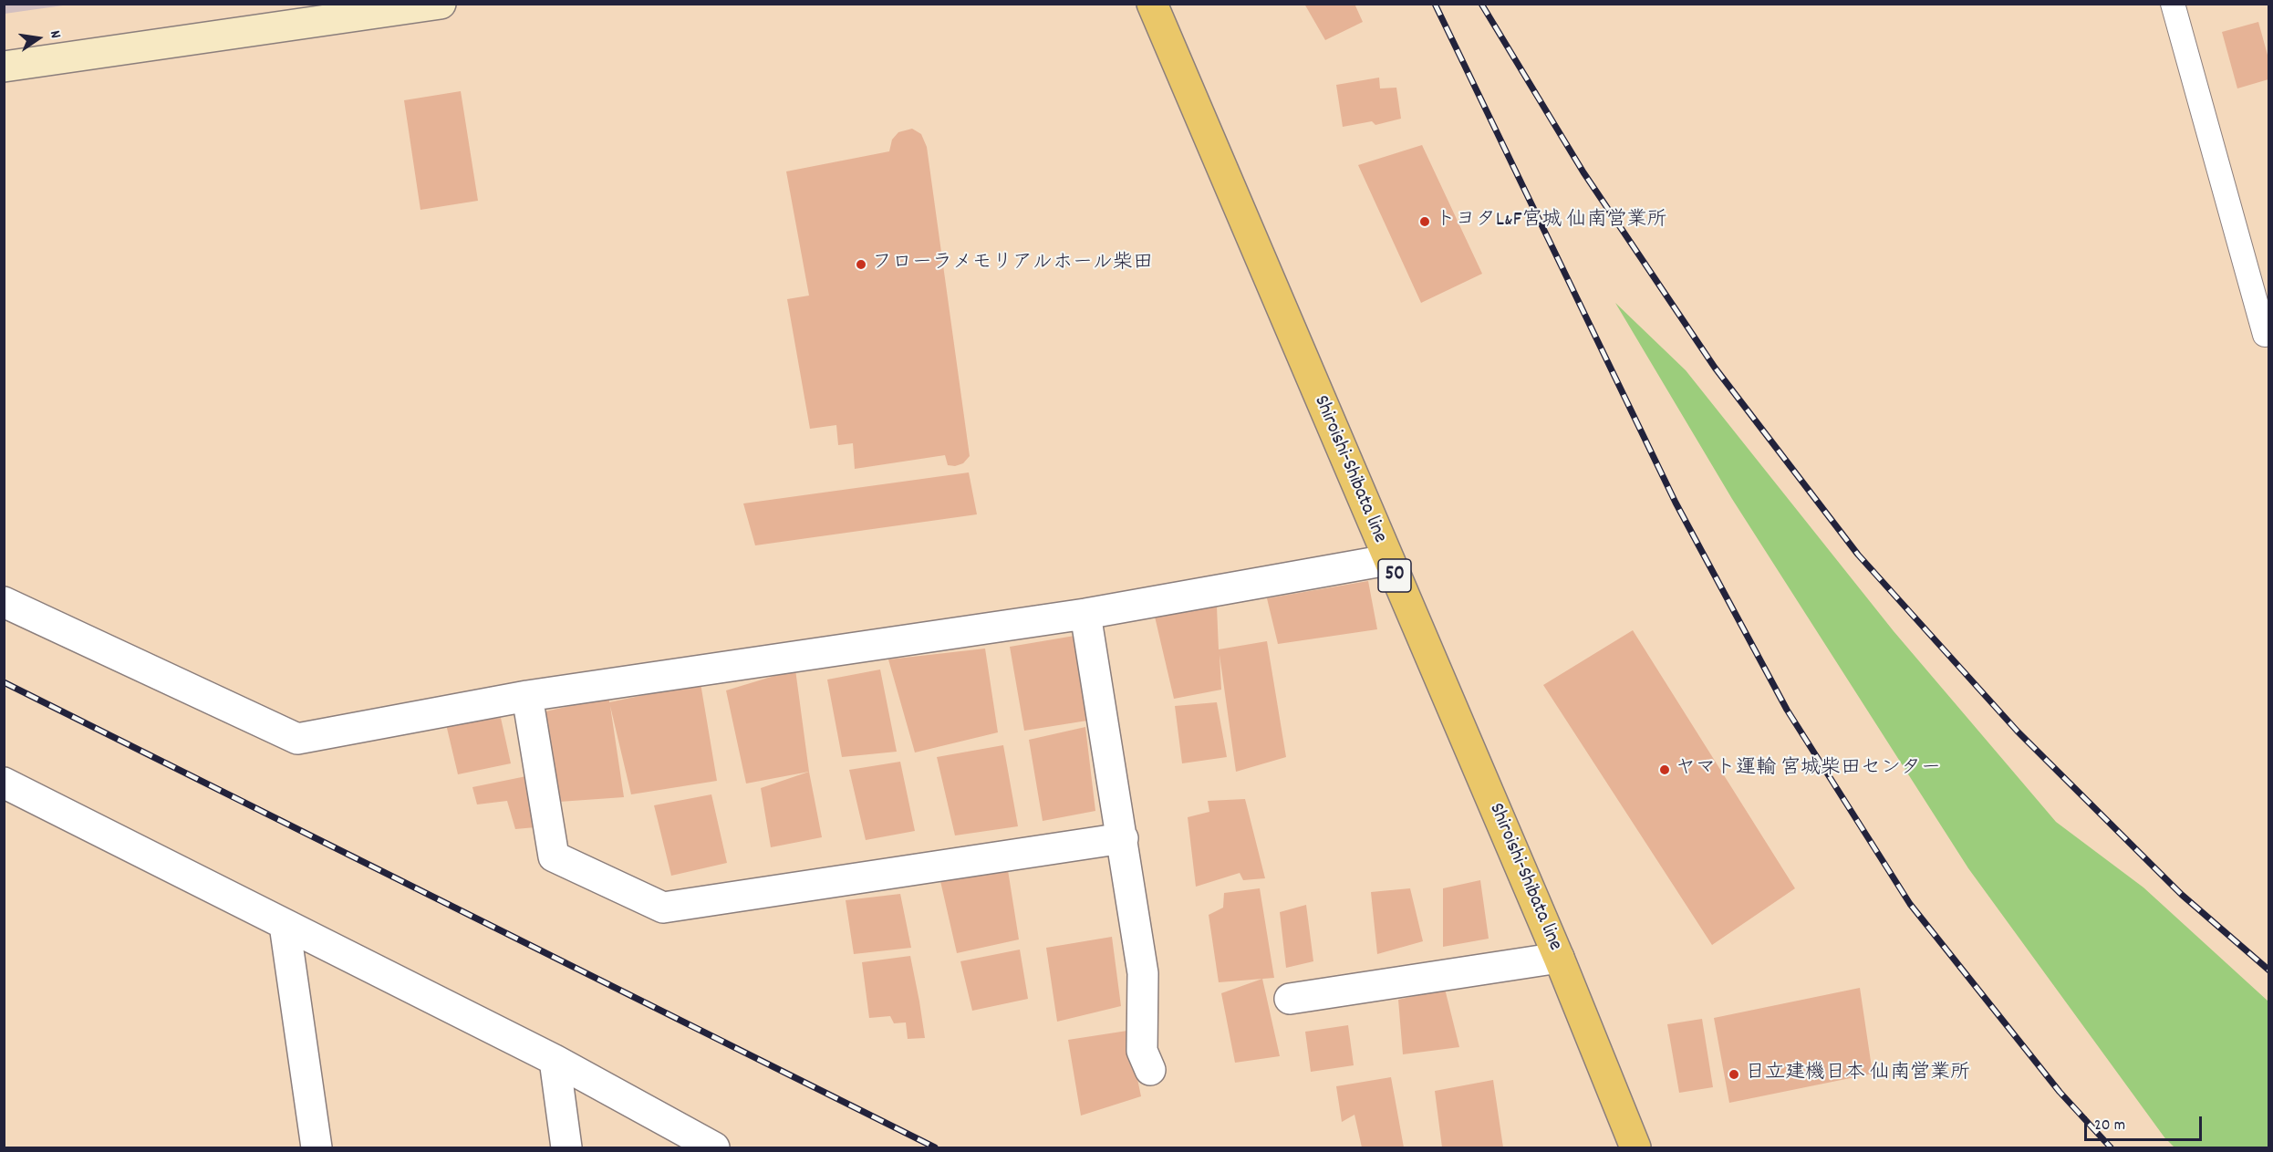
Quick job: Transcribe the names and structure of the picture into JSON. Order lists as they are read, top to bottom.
{
  "streets": {
    "main road": ["Shiroishi-Shibata line", "50"]
  },
  "places": [
    "トヨタL&F宮城 仙南営業所",
    "フローラメモリアルホール柴田",
    "ヤマト運輸 宮城柴田センター",
    "日立建機日本 仙南営業所"
  ],
  "scale_bar": "20 m",
  "north": "right"
}
